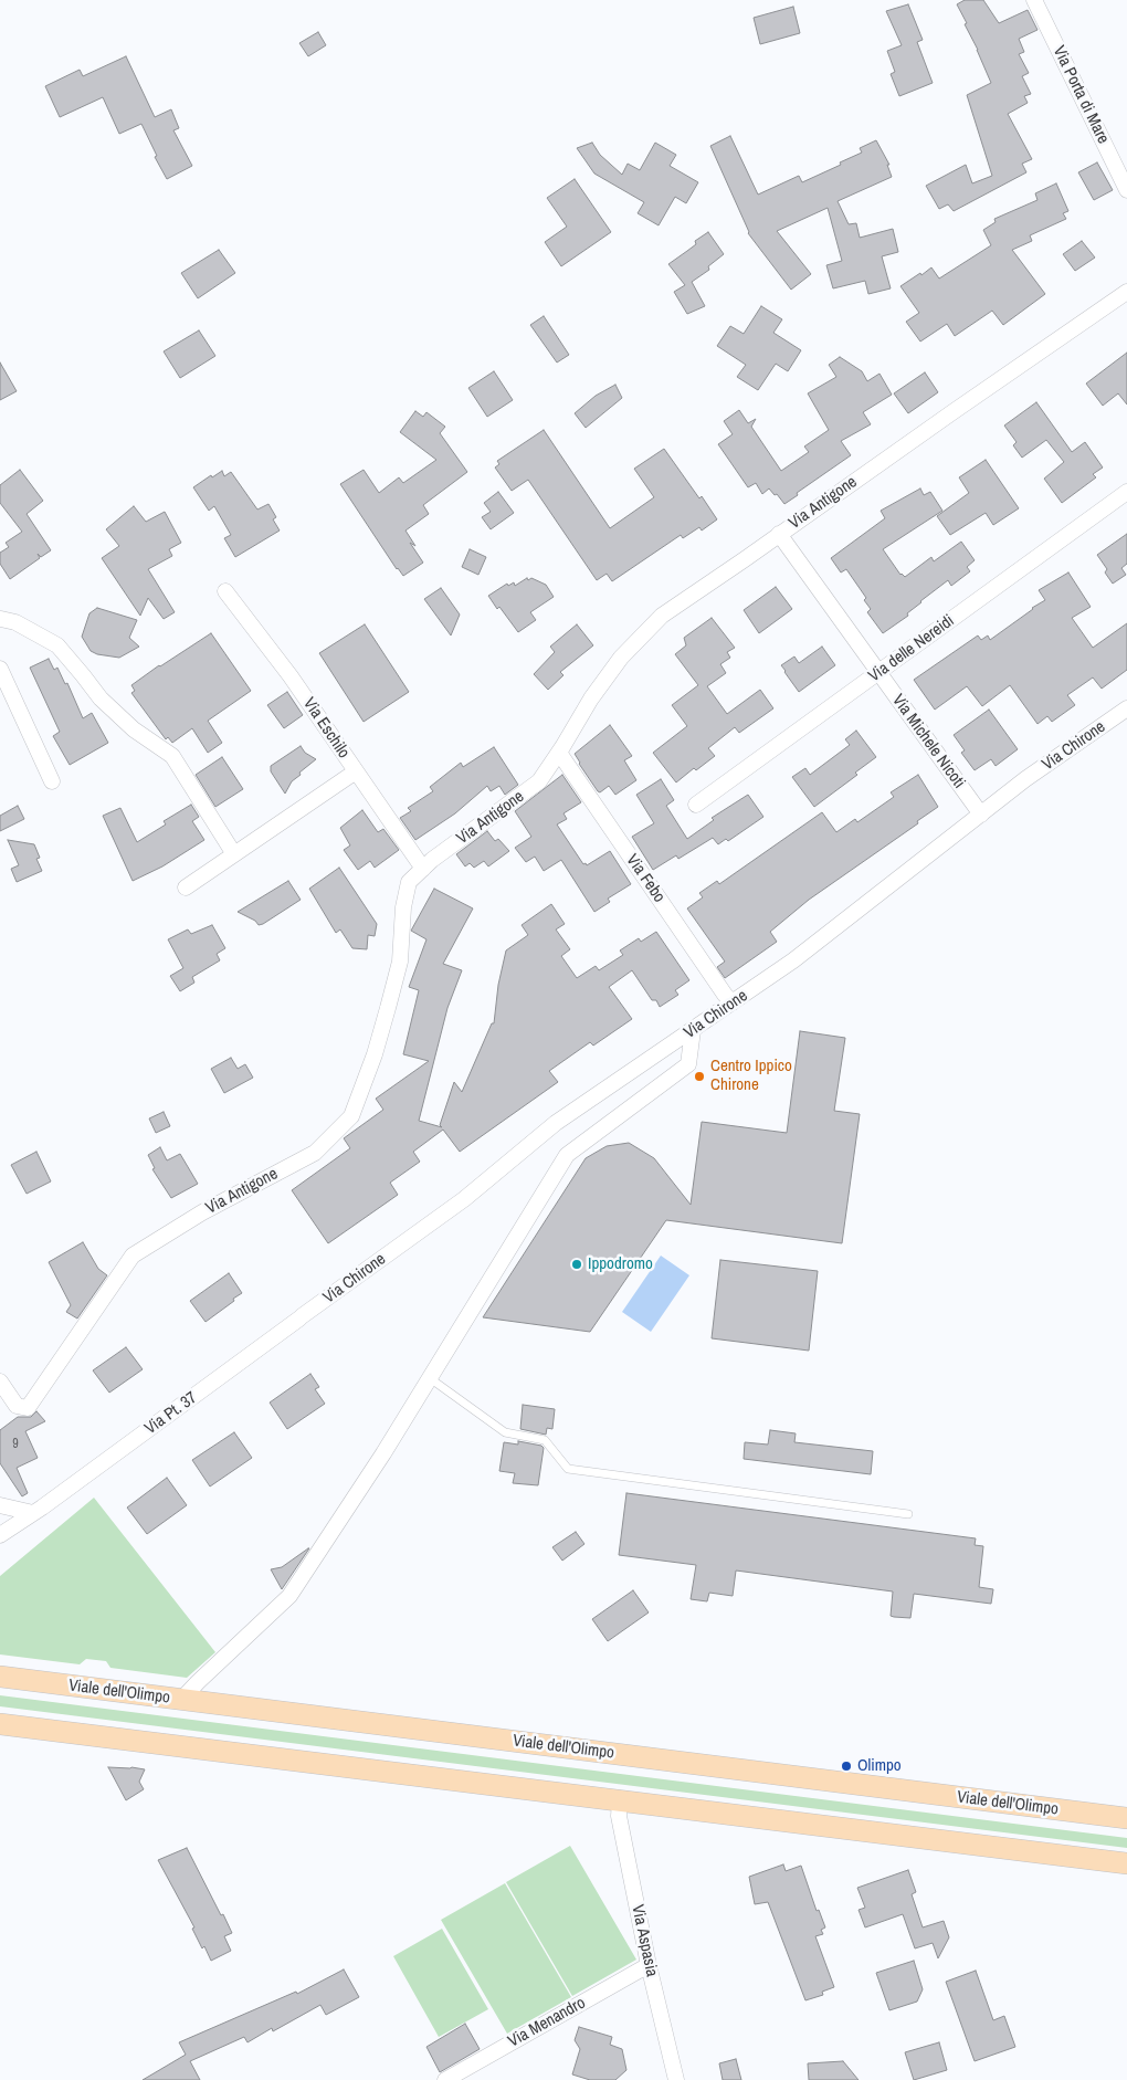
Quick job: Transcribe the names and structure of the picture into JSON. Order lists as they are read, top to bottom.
{
  "streets": {
    "street": [
      "Via Porta di Mare",
      "Via Antigone",
      "Via delle Nereidi",
      "Via Eschilo",
      "Via Michele Nicoti",
      "Via Chirone",
      "Via Febo",
      "Via Pt. 37",
      "Viale dell'Olimpo",
      "Via Aspasia",
      "Via Menandro"
    ]
  },
  "crossings": [
    ["Via Antigone", "Via Eschilo"],
    ["Via Antigone", "Via Michele Nicoti"],
    ["Via Antigone", "Via Febo"],
    ["Via delle Nereidi", "Via Michele Nicoti"],
    ["Via Michele Nicoti", "Via Chirone"],
    ["Via Chirone", "Via Febo"],
    ["Via Chirone", "Via Pt. 37"],
    ["Via Aspasia", "Via Menandro"]
  ],
  "places": ["Centro Ippico Chirone", "Ippodromo", "Olimpo"],
  "house_numbers": ["9"]
}
